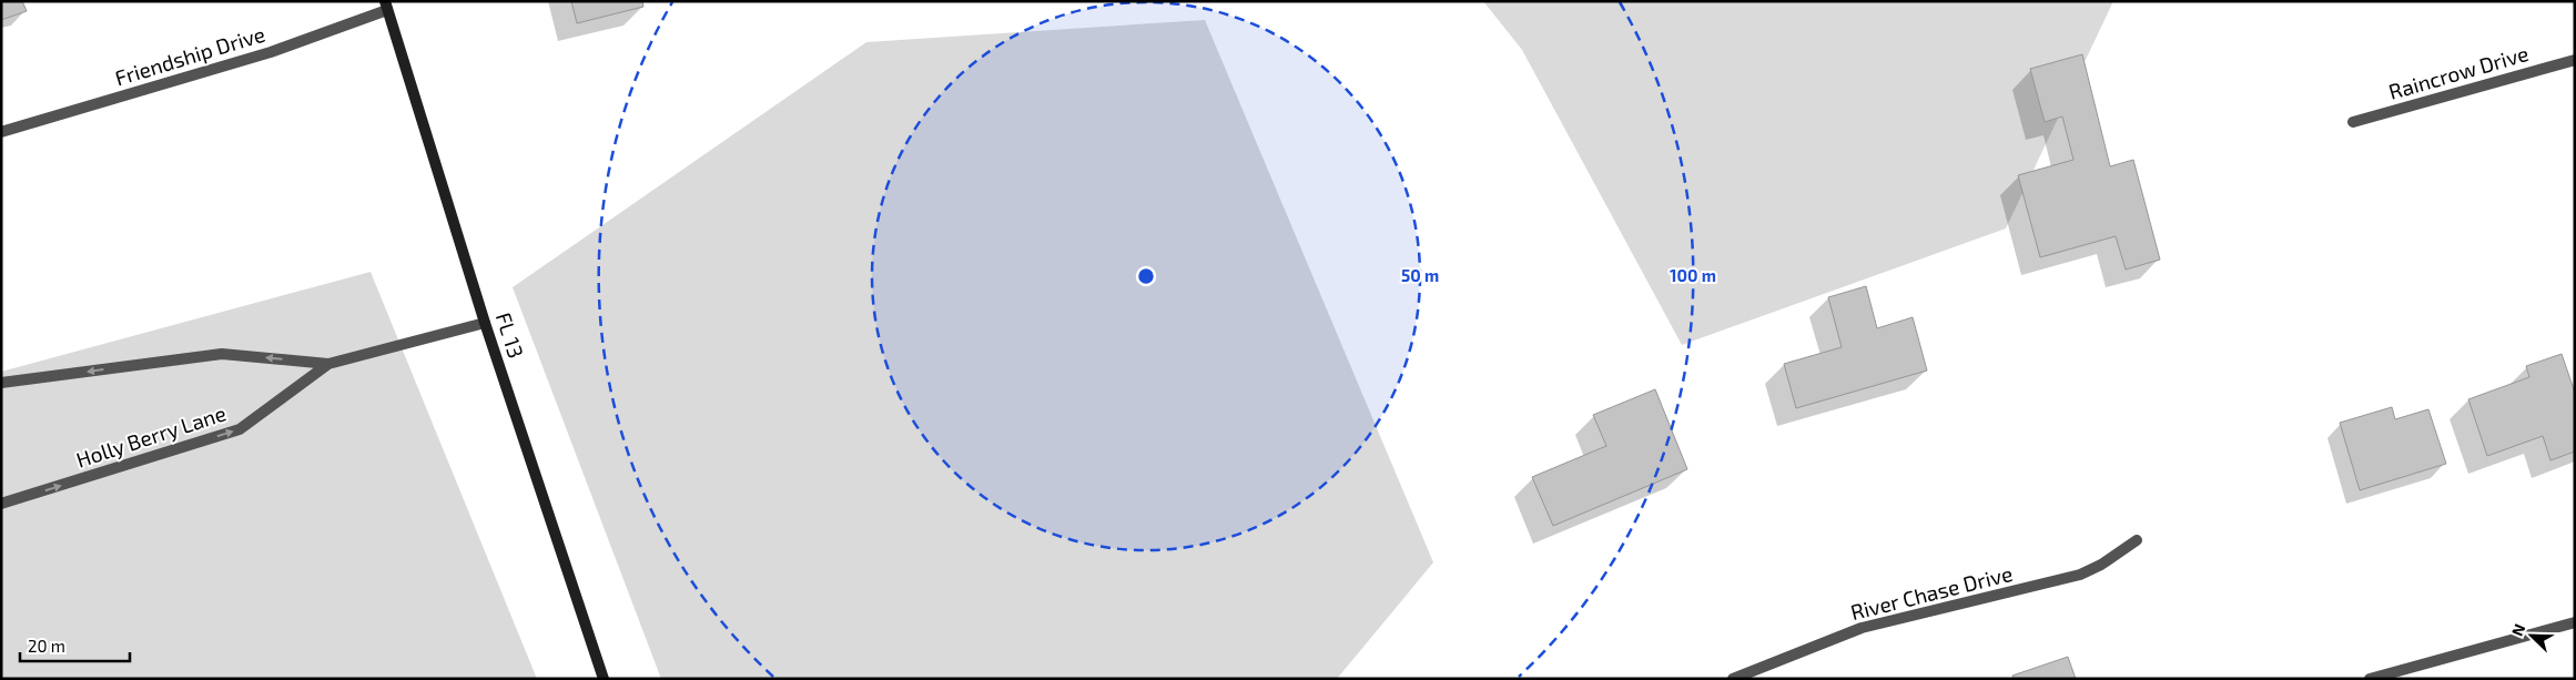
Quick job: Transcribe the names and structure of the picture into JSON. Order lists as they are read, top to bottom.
{
  "streets": {
    "main road": ["FL 13"],
    "street": [
      "Friendship Drive",
      "Raincrow Drive",
      "Holly Berry Lane",
      "River Chase Drive"
    ]
  },
  "crossings": [
    ["Friendship Drive", "FL 13"],
    ["FL 13", "Holly Berry Lane"]
  ],
  "scale_bar": "20 m",
  "north": "top left",
  "rings": ["50 m", "100 m"]
}
